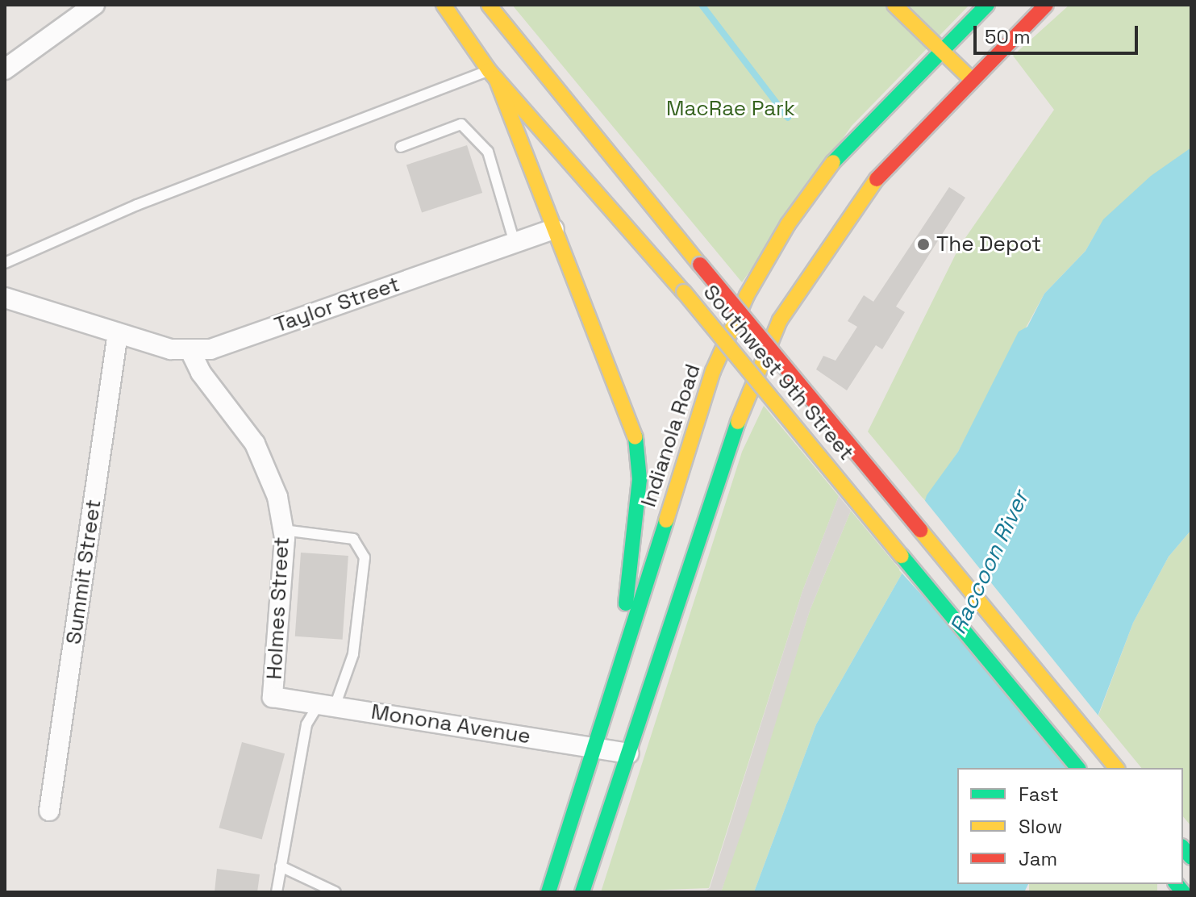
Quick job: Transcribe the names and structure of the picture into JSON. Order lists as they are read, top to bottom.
{
  "streets": {
    "main road": ["Southwest 9th Street", "Indianola Road"],
    "street": [
      "Taylor Street",
      "Summit Street",
      "Holmes Street",
      "Monona Avenue"
    ]
  },
  "crossings": [
    ["Taylor Street", "Summit Street"],
    ["Taylor Street", "Holmes Street"],
    ["Indianola Road", "Monona Avenue"],
    ["Holmes Street", "Monona Avenue"]
  ],
  "water": ["Raccoon River"],
  "parks": ["MacRae Park"],
  "places": ["The Depot"],
  "legend": ["Fast", "Slow", "Jam"],
  "scale_bar": "50 m"
}
